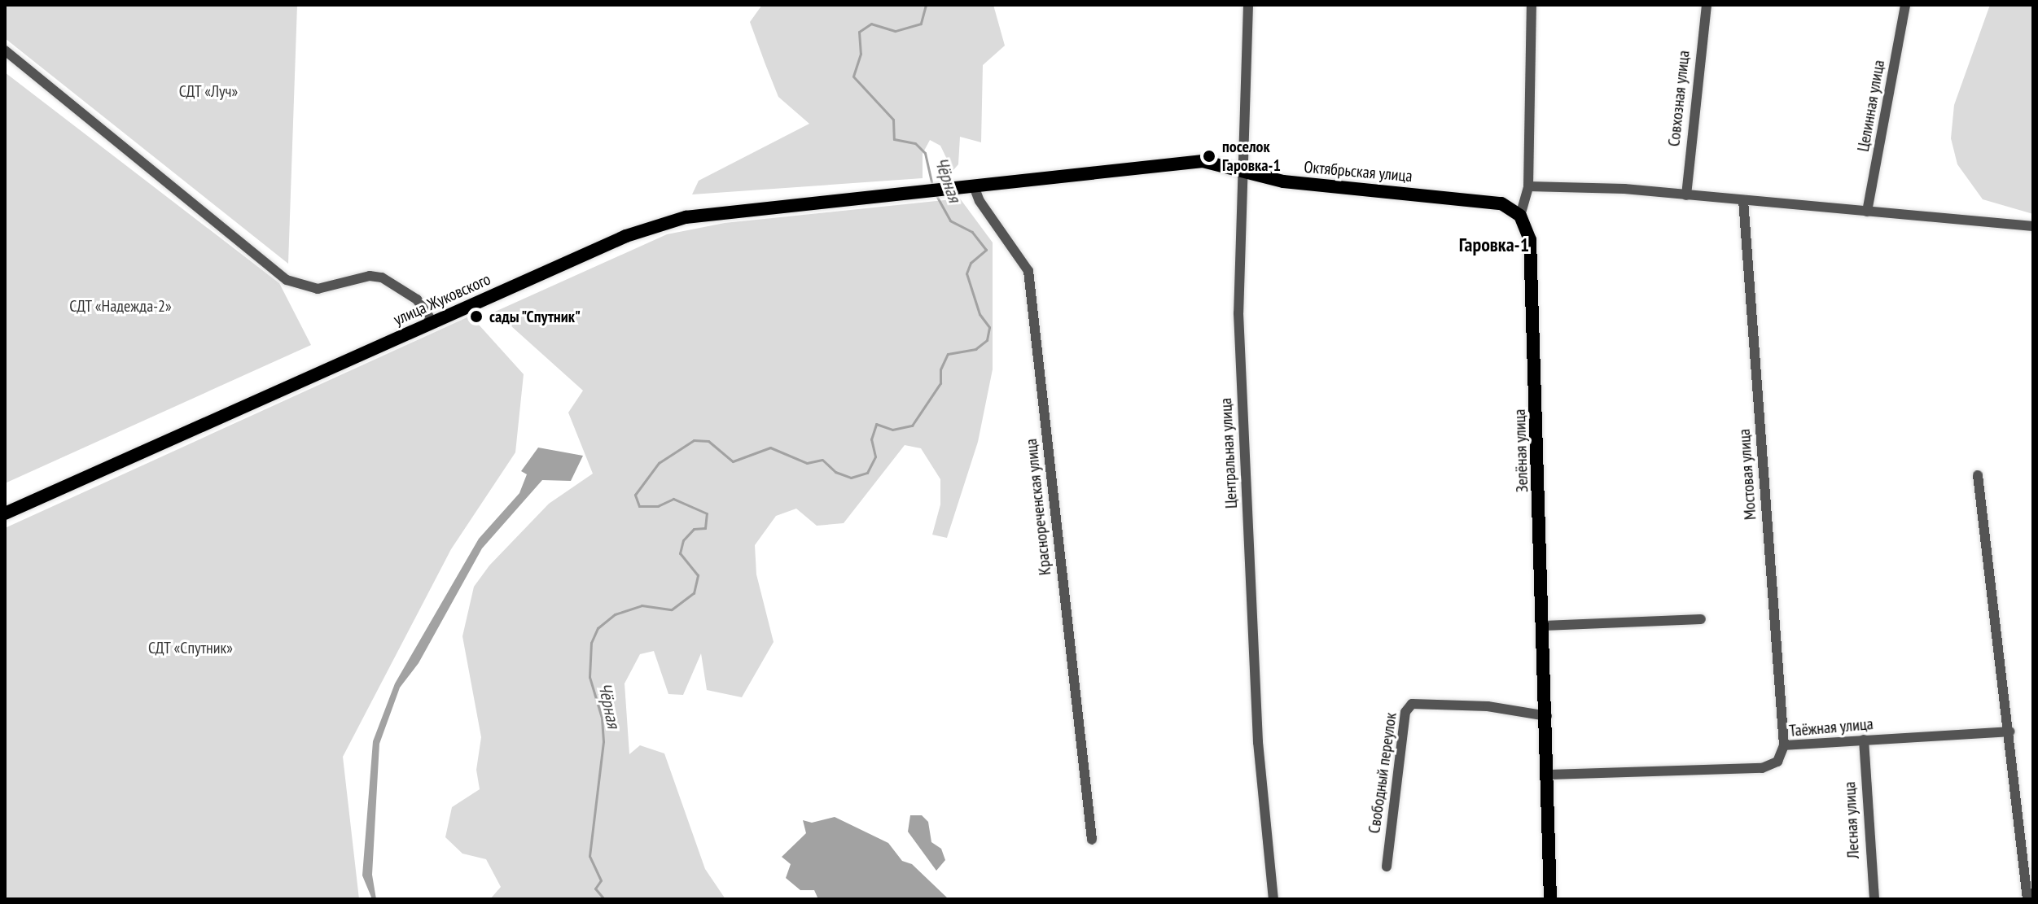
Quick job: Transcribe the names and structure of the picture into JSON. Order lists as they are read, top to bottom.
{
  "streets": {
    "main road": ["Октябрьская улица", "улица Жуковского", "Зелёная улица"],
    "street": [
      "Совхозная улица",
      "Целинная улица",
      "Центральная улица",
      "Мостовая улица",
      "Краснореченская улица",
      "Таёжная улица",
      "Свободный переулок",
      "Лесная улица"
    ]
  },
  "crossings": [
    ["Октябрьская улица", "улица Жуковского"],
    ["Октябрьская улица", "Зелёная улица"],
    ["Октябрьская улица", "Центральная улица"],
    ["Октябрьская улица", "Краснореченская улица"],
    ["Зелёная улица", "Таёжная улица"],
    ["Зелёная улица", "Свободный переулок"],
    ["Мостовая улица", "Таёжная улица"],
    ["Таёжная улица", "Лесная улица"]
  ],
  "districts": ["Гаровка-1"],
  "water": ["Чёрная"],
  "parks": ["СДТ «Луч»", "СДТ «Надежда-2»", "СДТ «Спутник»"],
  "places": ["поселок Гаровка-1", "сады \"Спутник\""]
}
